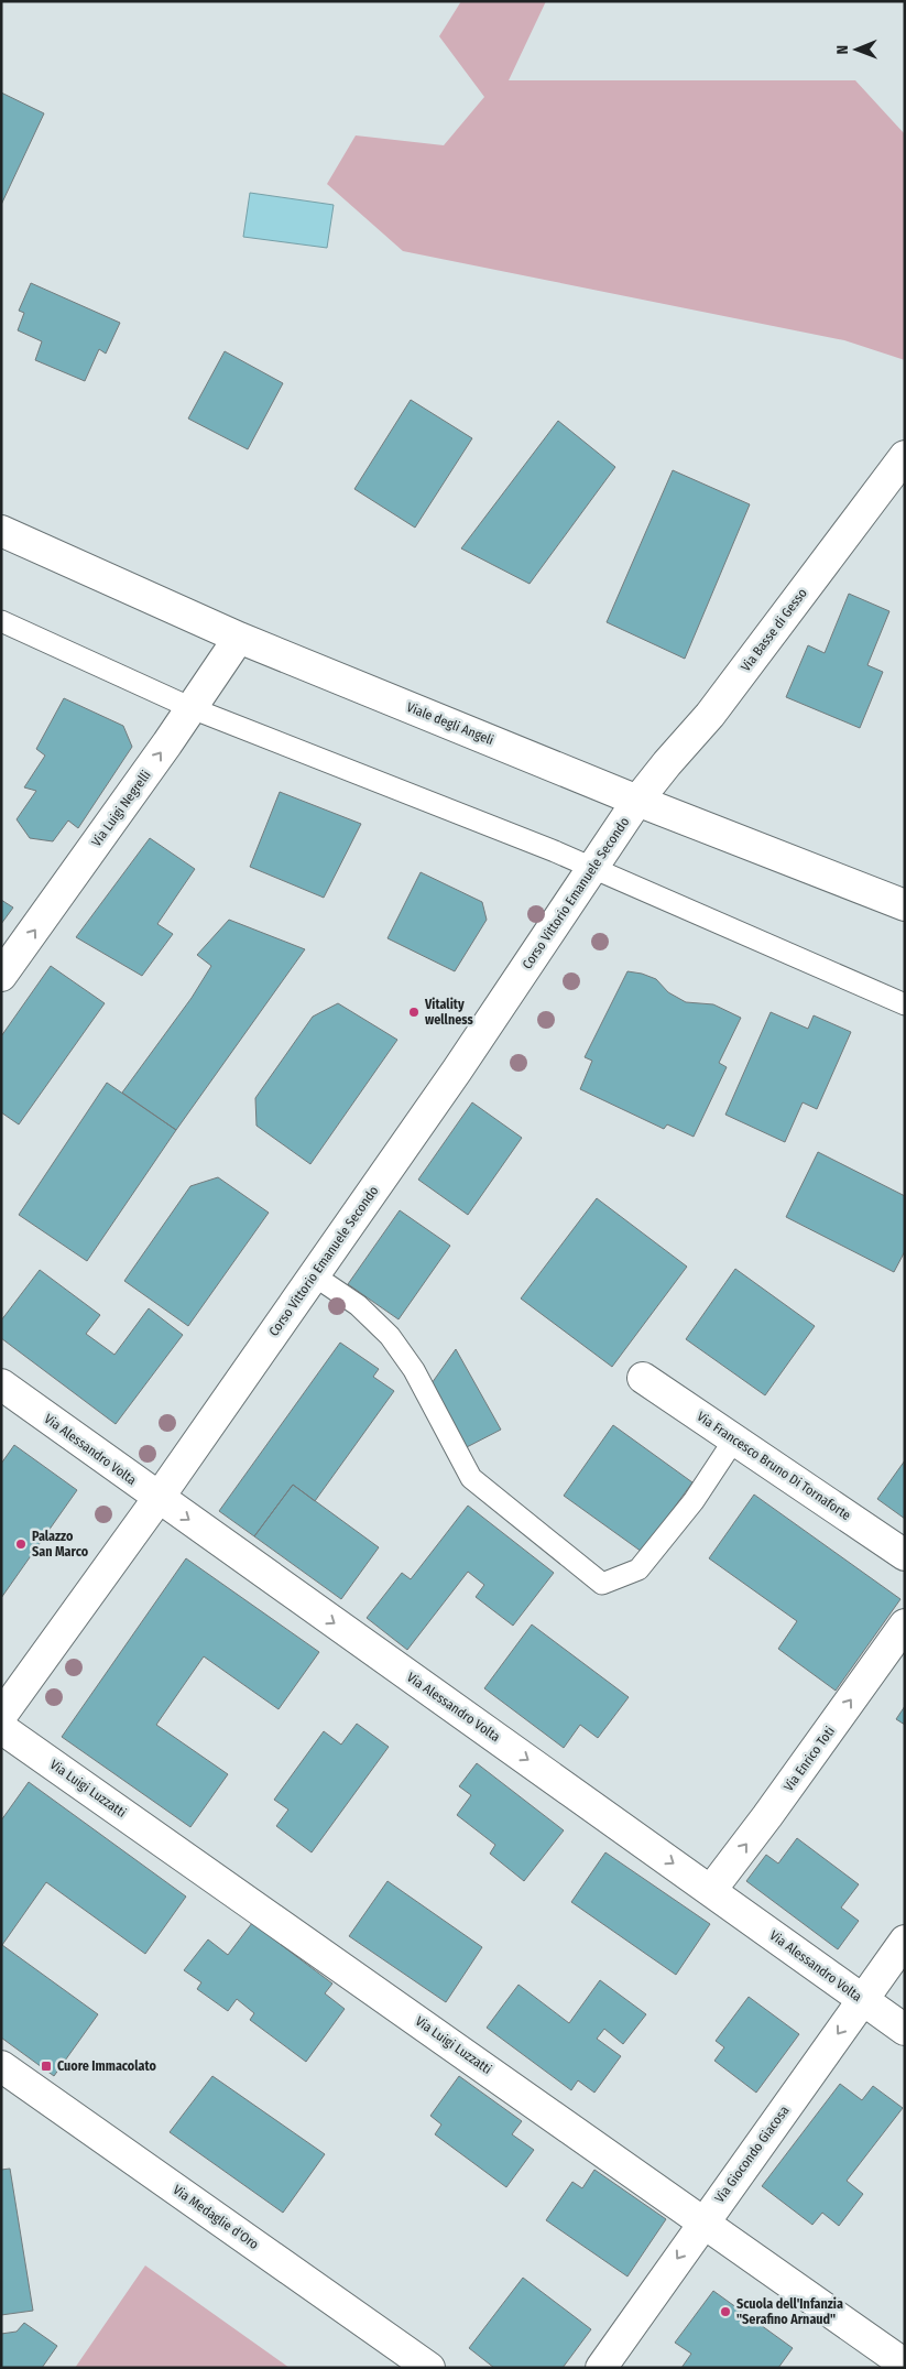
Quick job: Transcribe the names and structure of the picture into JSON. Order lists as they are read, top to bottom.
{
  "streets": {
    "street": [
      "Via Basse di Gesso",
      "Viale degli Angeli",
      "Via Luigi Negrelli",
      "Corso Vittorio Emanuele Secondo",
      "Via Alessandro Volta",
      "Via Francesco Bruno Di Tornaforte",
      "Via Enrico Toti",
      "Via Luigi Luzzatti",
      "Via Giocondo Giacosa",
      "Via Medaglie d'Oro"
    ]
  },
  "crossings": [
    ["Via Basse di Gesso", "Viale degli Angeli"],
    ["Via Basse di Gesso", "Corso Vittorio Emanuele Secondo"],
    ["Viale degli Angeli", "Via Luigi Negrelli"],
    ["Viale degli Angeli", "Corso Vittorio Emanuele Secondo"],
    ["Corso Vittorio Emanuele Secondo", "Via Alessandro Volta"],
    ["Via Alessandro Volta", "Via Enrico Toti"],
    ["Via Alessandro Volta", "Via Giocondo Giacosa"],
    ["Via Luigi Luzzatti", "Via Giocondo Giacosa"]
  ],
  "one_way": [
    "Via Luigi Negrelli",
    "Via Alessandro Volta",
    "Via Enrico Toti",
    "Via Giocondo Giacosa"
  ],
  "places": {
    "other": ["Vitality wellness", "Palazzo San Marco", "Scuola dell'Infanzia \"Serafino Arnaud\""],
    "transit": ["Cuore Immacolato"]
  },
  "north": "left"
}
